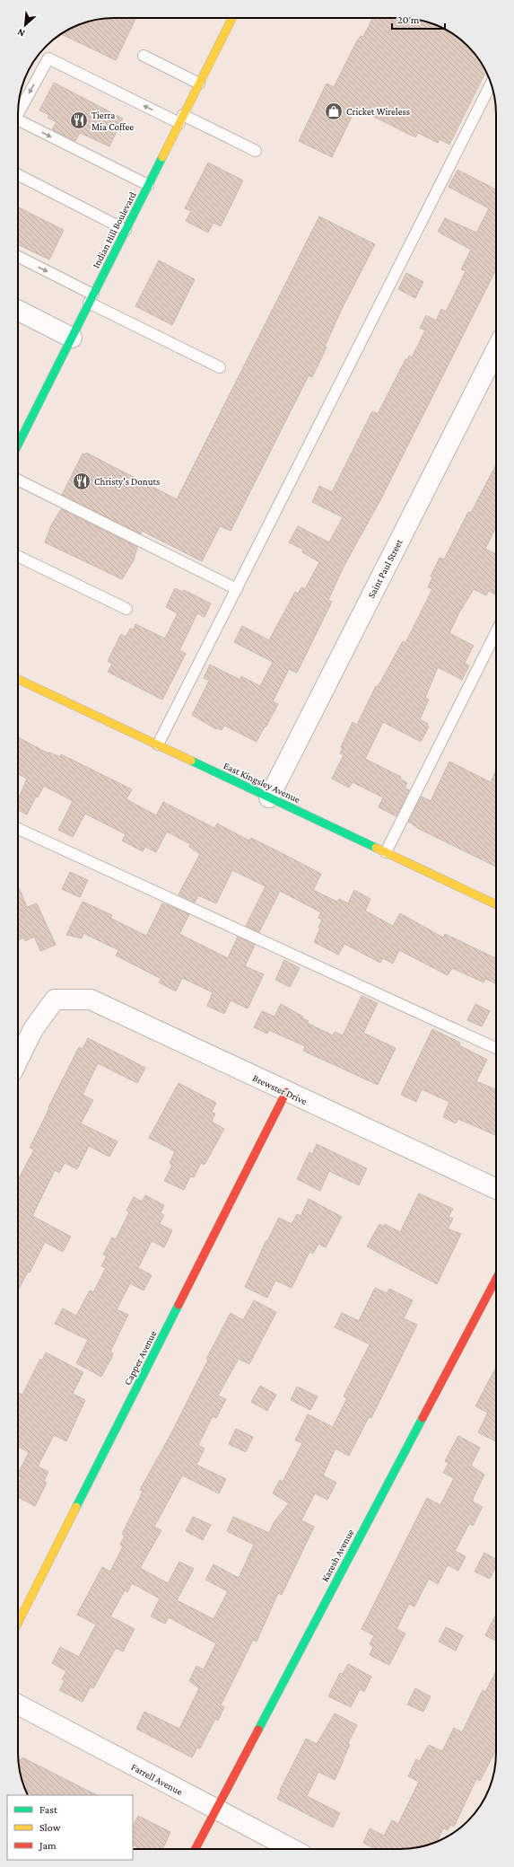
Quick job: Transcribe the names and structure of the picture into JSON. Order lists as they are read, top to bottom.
{
  "streets": {
    "street": [
      "Indian Hill Boulevard",
      "Saint Paul Street",
      "East Kingsley Avenue",
      "Brewster Drive",
      "Capper Avenue",
      "Karesh Avenue",
      "Farrell Avenue"
    ]
  },
  "crossings": [
    ["Saint Paul Street", "East Kingsley Avenue"],
    ["Brewster Drive", "Capper Avenue"],
    ["Karesh Avenue", "Farrell Avenue"]
  ],
  "places": {
    "shop": ["Cricket Wireless"],
    "restaurant": ["Tierra Mia Coffee", "Christy's Donuts"]
  },
  "legend": ["Fast", "Slow", "Jam"],
  "scale_bar": "20 m",
  "north": "bottom left"
}
